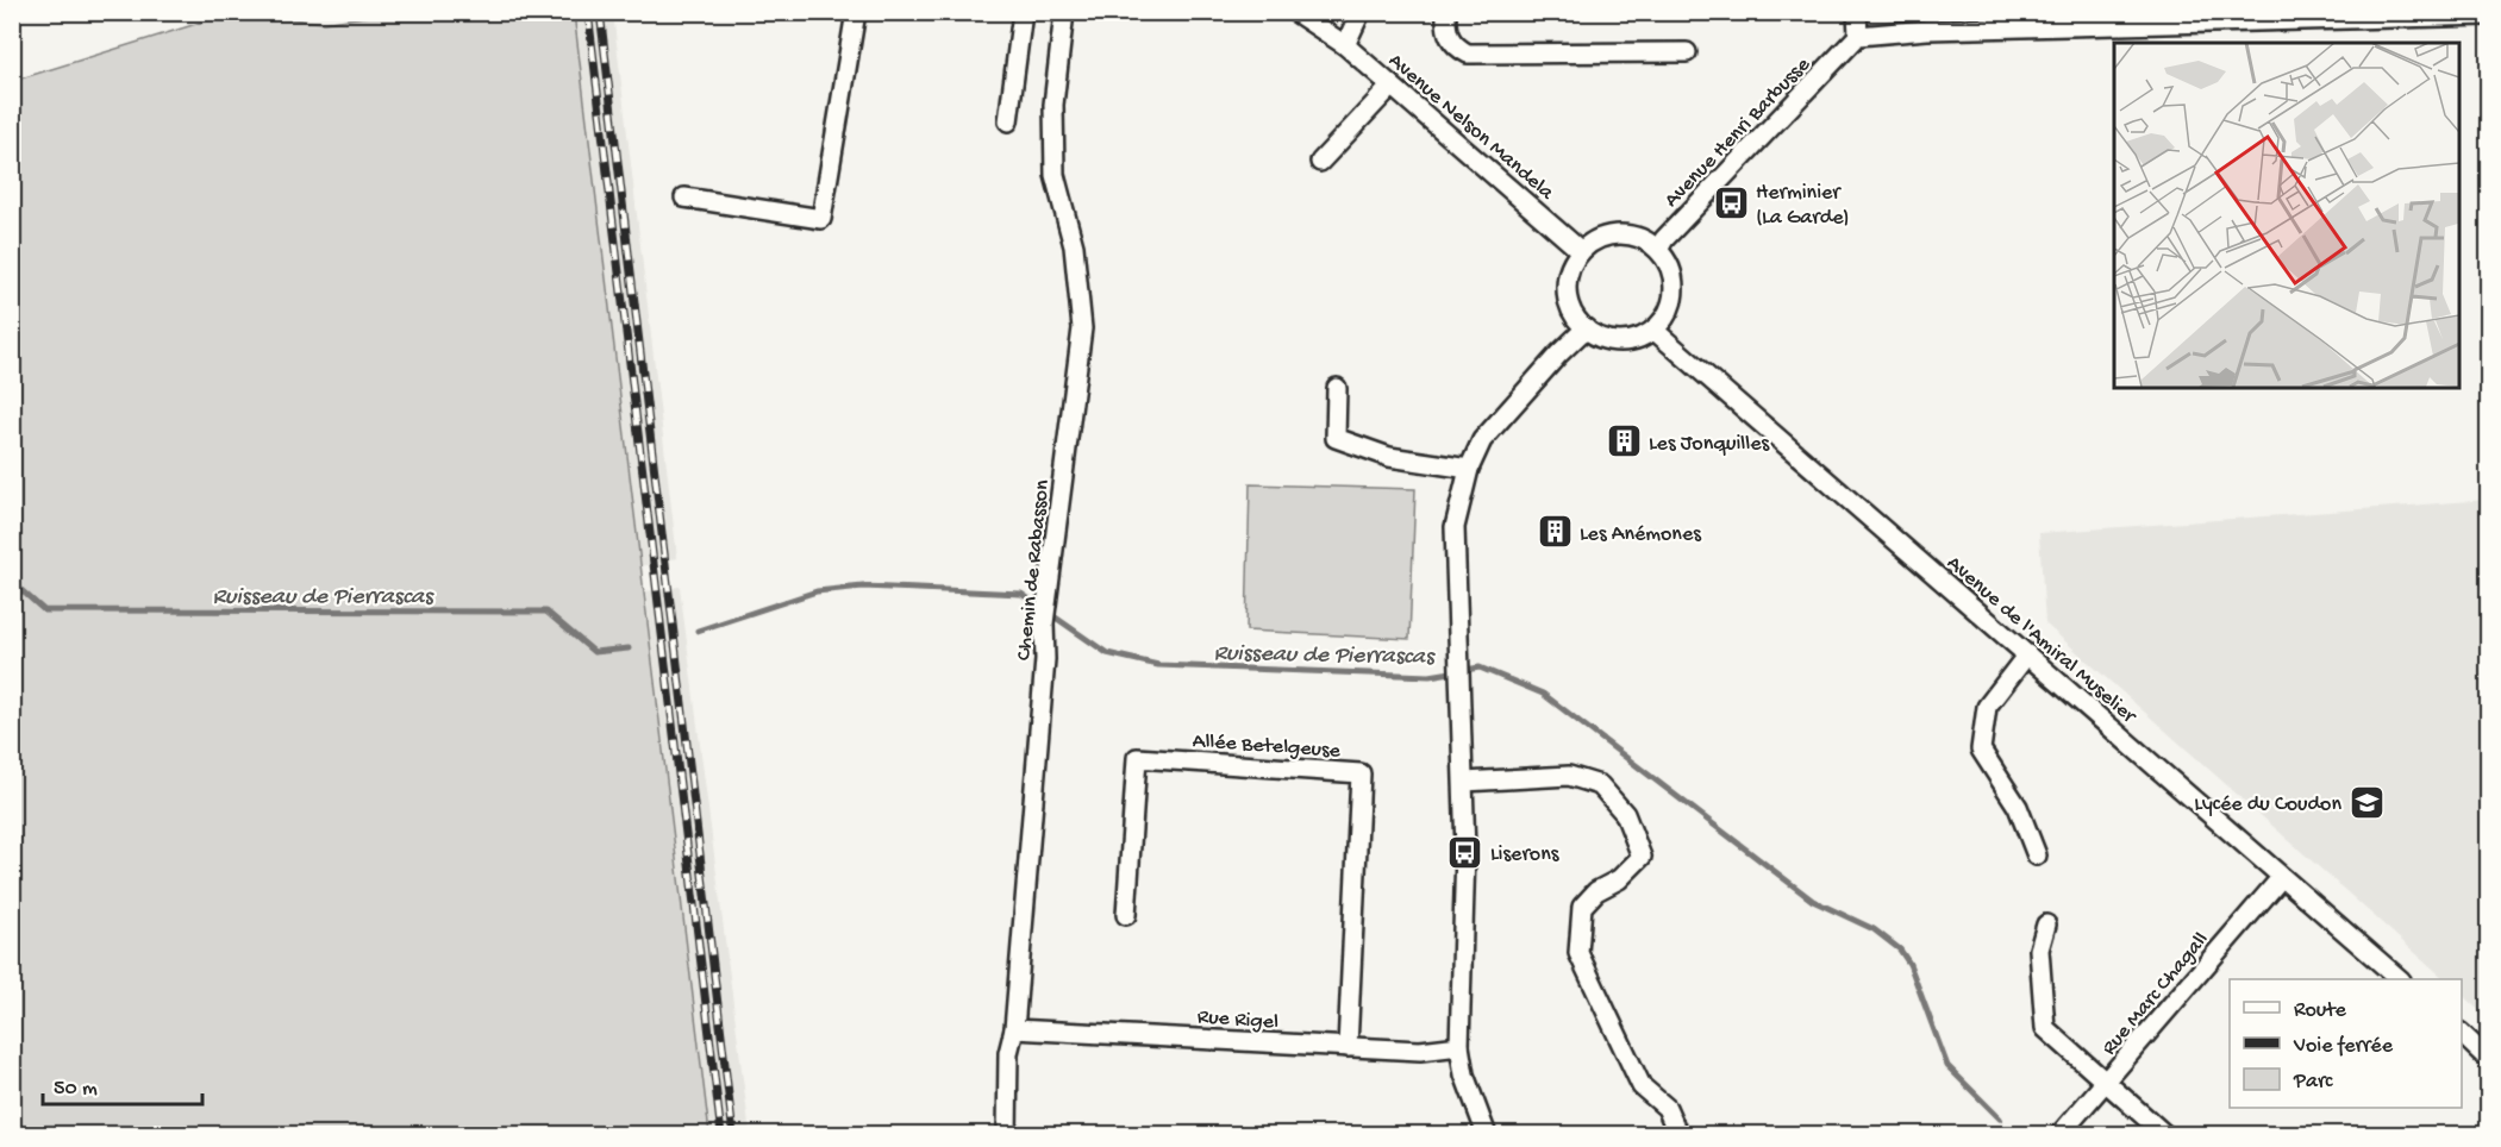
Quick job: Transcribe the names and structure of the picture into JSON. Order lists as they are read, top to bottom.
{
  "streets": {
    "street": [
      "Avenue Nelson Mandela",
      "Avenue Henri Barbusse",
      "Chemin de Rabasson",
      "Avenue de l'Amiral Muselier",
      "Allée Betelgeuse",
      "Rue Marc Chagall",
      "Rue Rigel"
    ]
  },
  "crossings": [
    ["Avenue Nelson Mandela", "Avenue Henri Barbusse"],
    ["Avenue Nelson Mandela", "Avenue de l'Amiral Muselier"],
    ["Avenue Henri Barbusse", "Avenue de l'Amiral Muselier"],
    ["Chemin de Rabasson", "Rue Rigel"],
    ["Avenue de l'Amiral Muselier", "Rue Marc Chagall"],
    ["Allée Betelgeuse", "Rue Rigel"]
  ],
  "water": ["Ruisseau de Pierrascas"],
  "places": {
    "bus stop": ["Herminier (La Garde)", "Liserons"],
    "building": ["Les Jonquilles", "Les Anémones"],
    "school or university": ["Lycée du Coudon"]
  },
  "legend": ["Route", "Voie ferrée", "Parc"],
  "scale_bar": "50 m"
}
